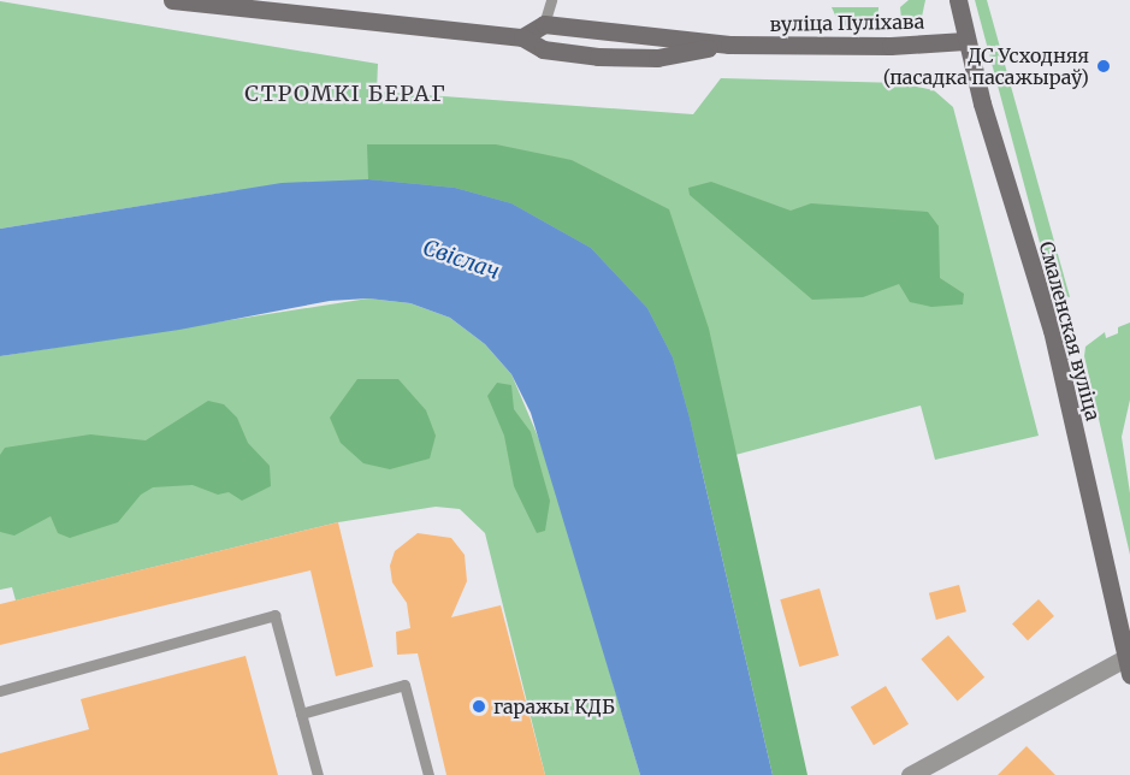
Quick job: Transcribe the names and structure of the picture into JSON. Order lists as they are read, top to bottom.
{
  "streets": {
    "street": ["вуліца Пуліхава", "Смаленская вуліца"]
  },
  "crossings": [
    ["вуліца Пуліхава", "Смаленская вуліца"]
  ],
  "districts": ["СТРОМКІ БЕРАГ"],
  "water": ["Свіслач"],
  "places": ["ДС Усходняя (пасадка пасажыраў)", "гаражы КДБ"]
}
